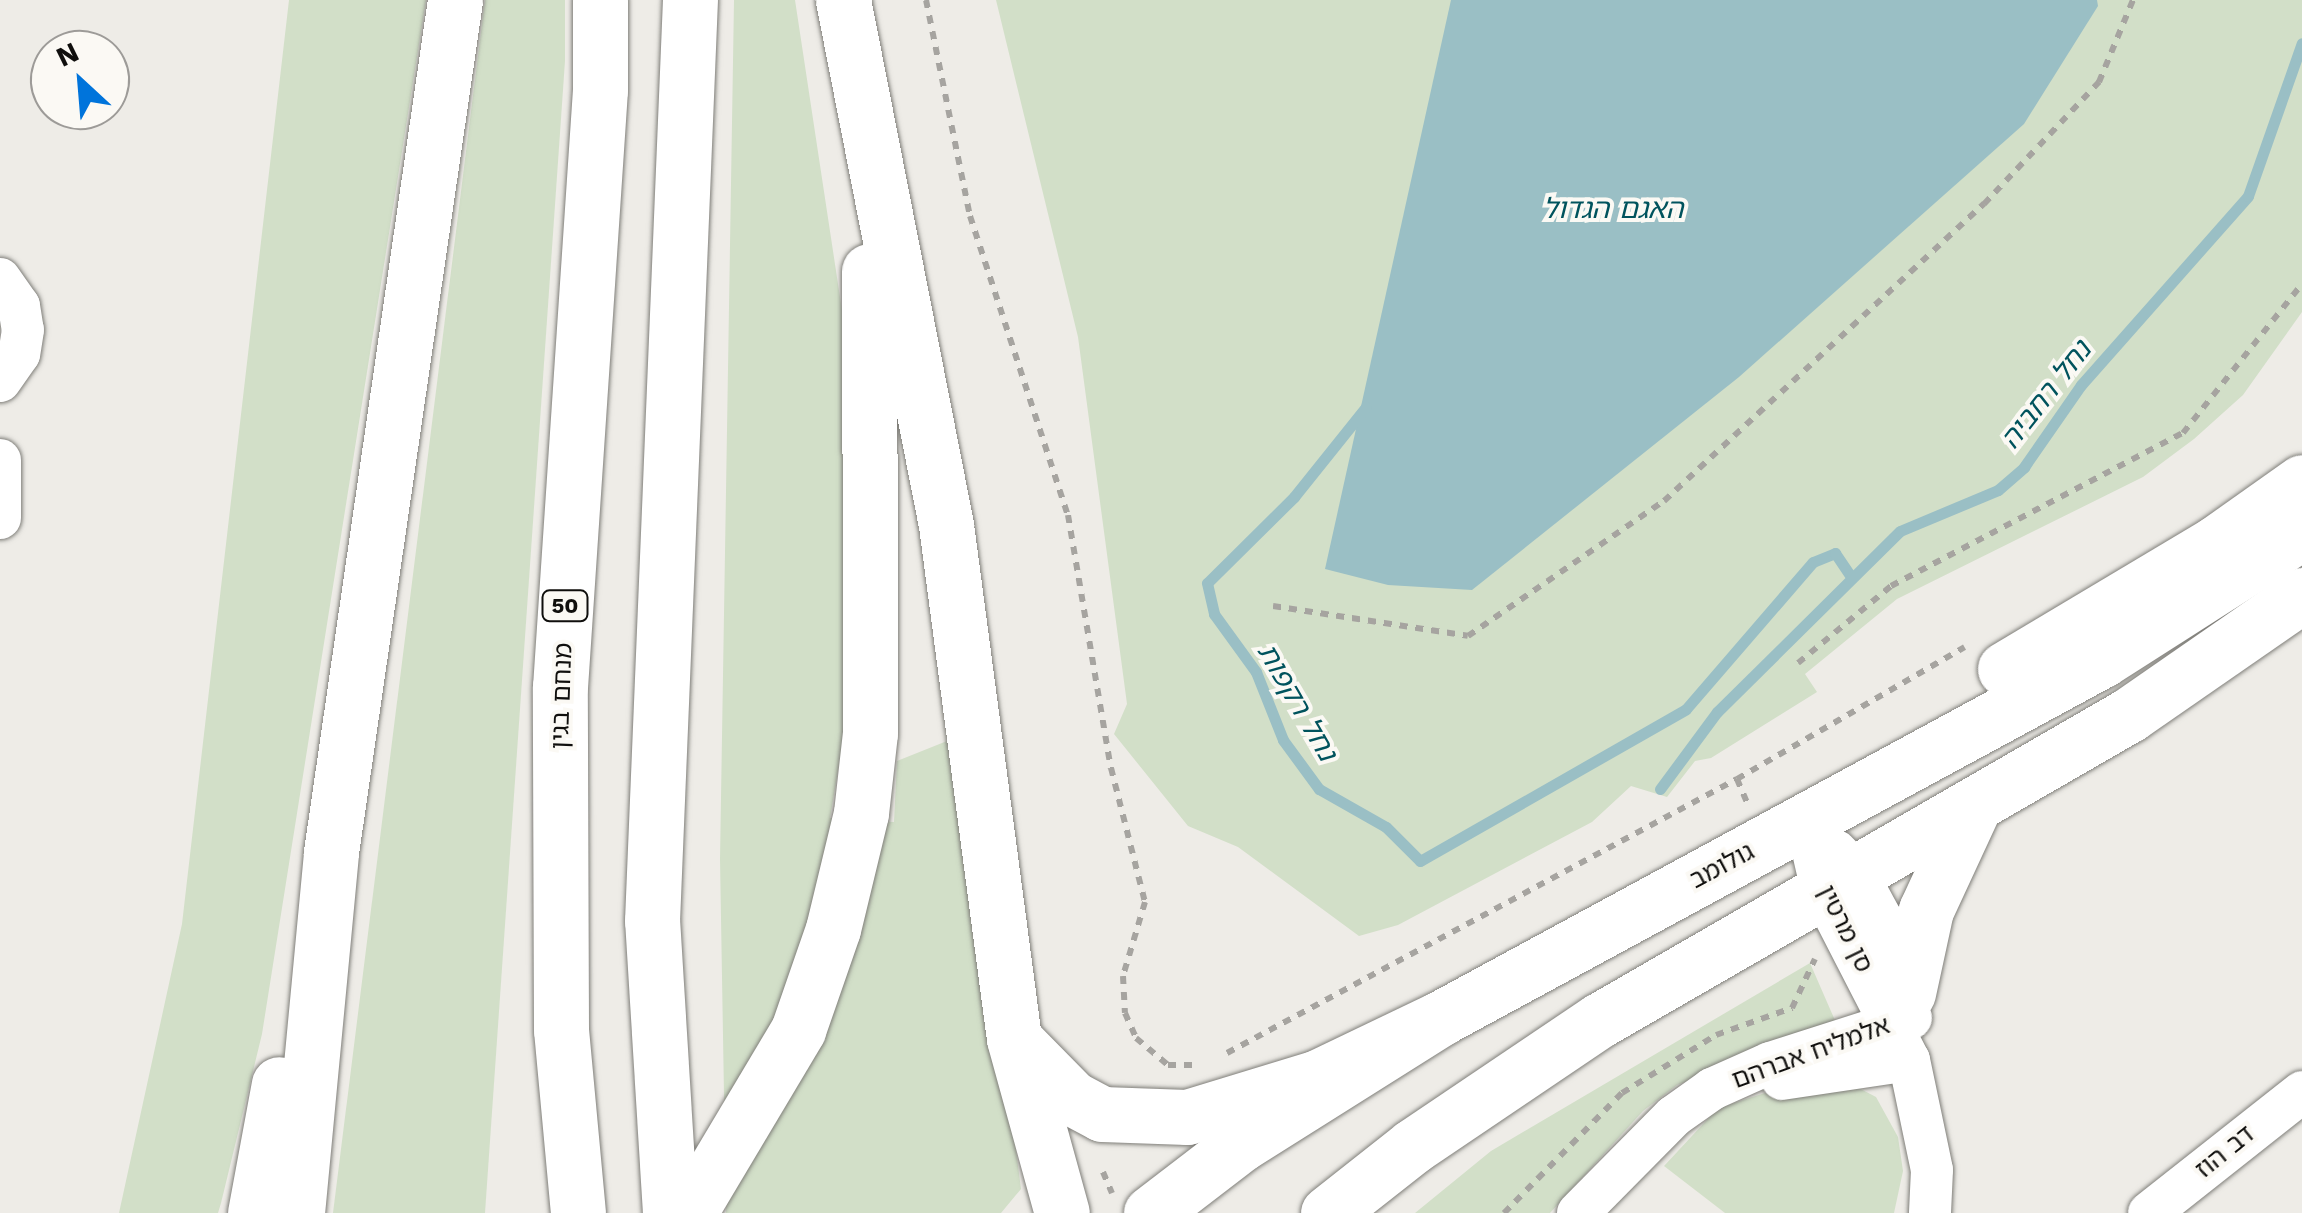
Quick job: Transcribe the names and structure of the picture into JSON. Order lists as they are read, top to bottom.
{
  "streets": {
    "main road": ["50", "מנחם בגין", "גולומב"],
    "street": ["סן מרטין", "אלמליח אברהם", "דב הוז"]
  },
  "crossings": [
    ["גולומב", "סן מרטין"],
    ["סן מרטין", "אלמליח אברהם"]
  ],
  "water": ["האגם הגדול", "נחל רחביה", "נחל רקפות"],
  "north": "top left"
}
